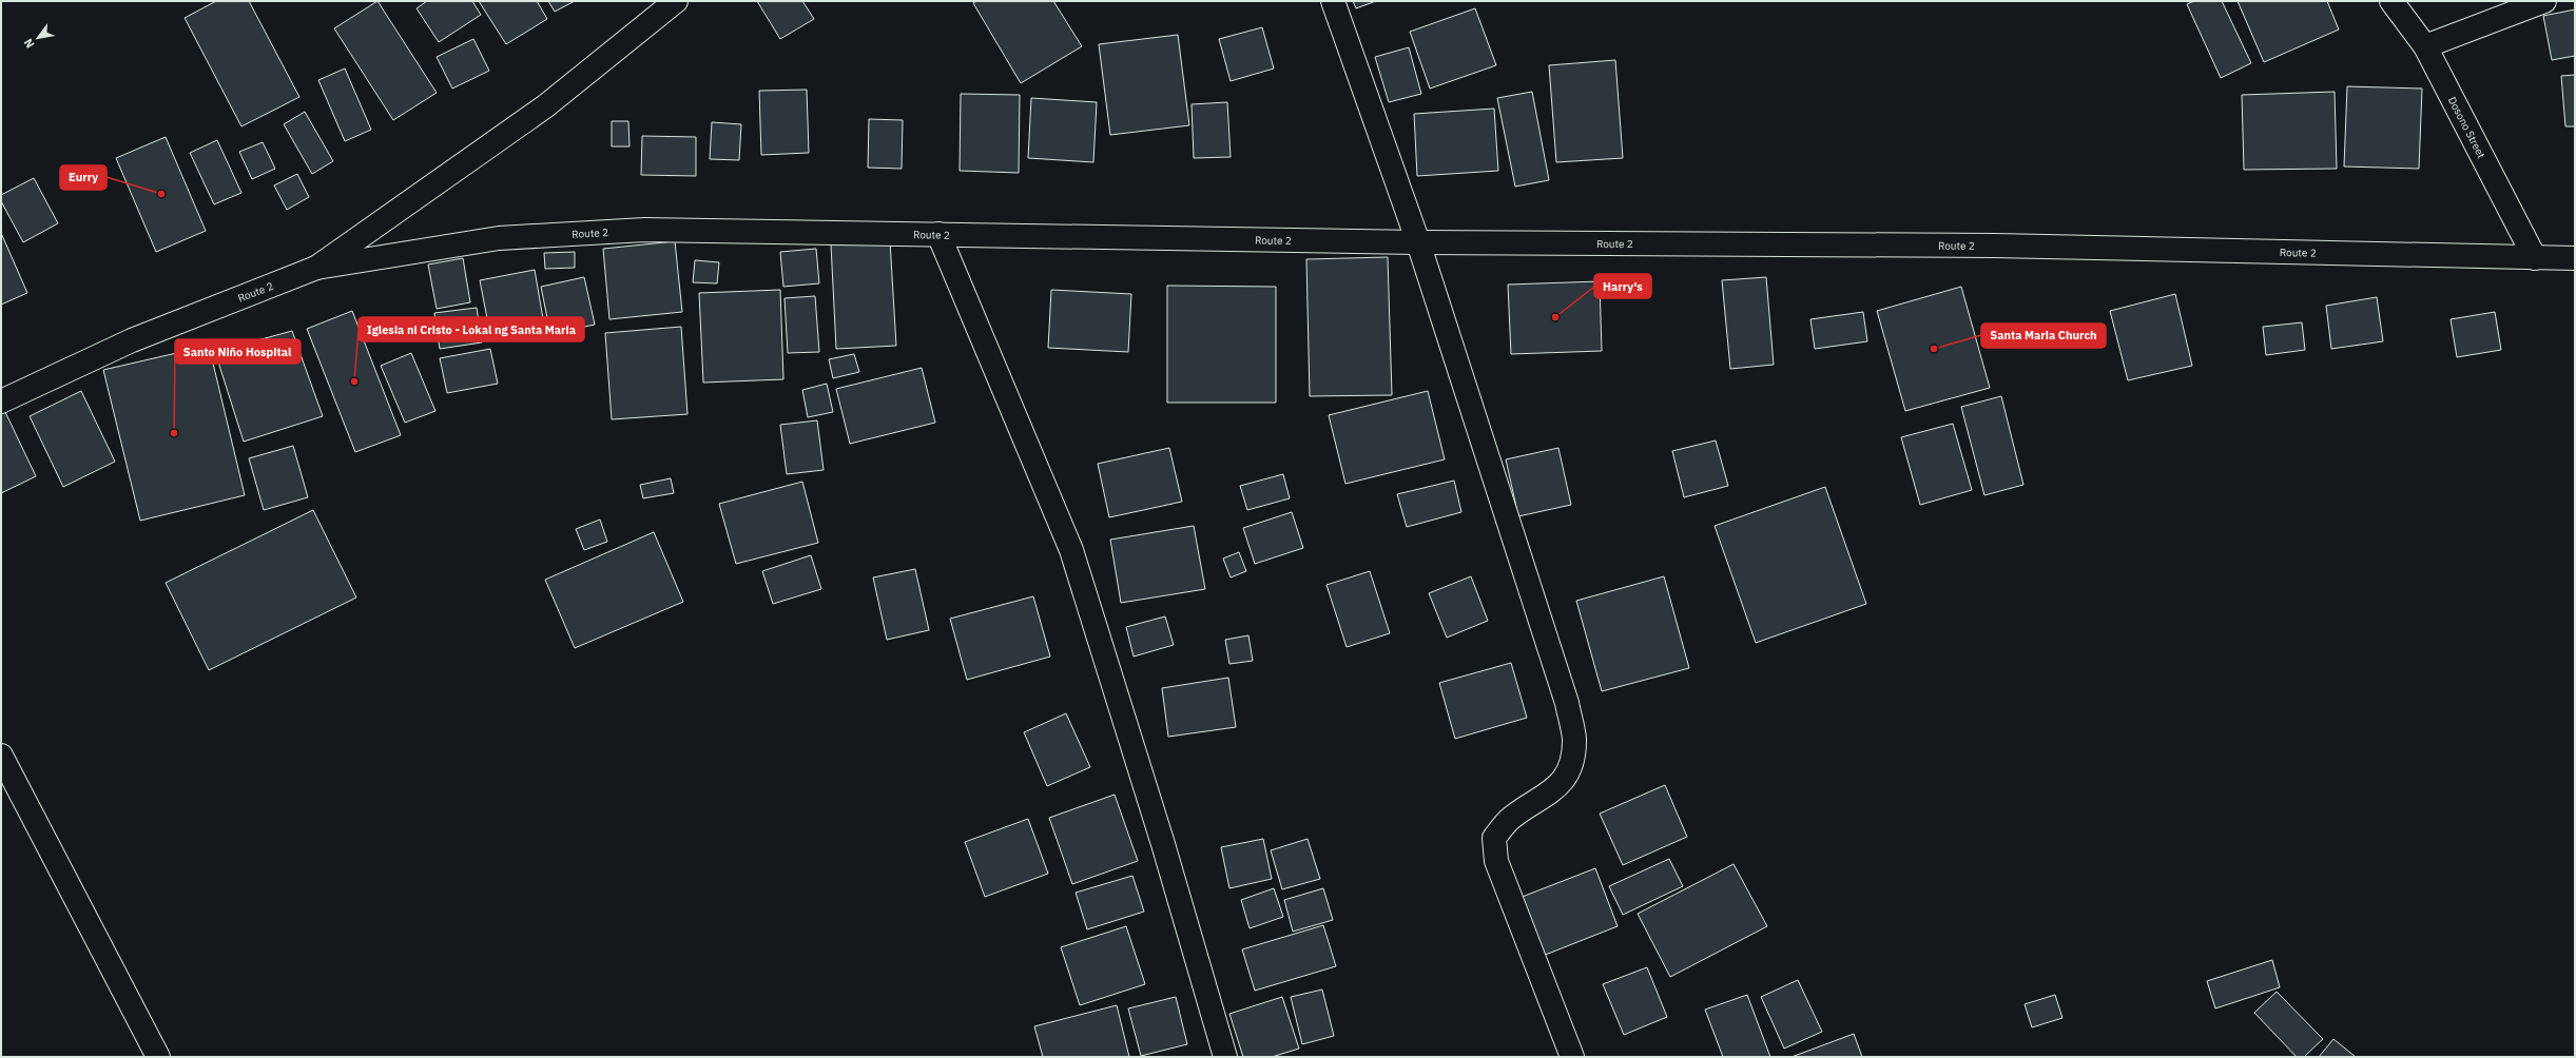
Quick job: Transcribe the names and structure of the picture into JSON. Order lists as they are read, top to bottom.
{
  "streets": {
    "main road": ["Dosono Street", "Route 2"]
  },
  "crossings": [
    ["Dosono Street", "Route 2"]
  ],
  "places": [
    "Eurry",
    "Harry's",
    "Santa Maria Church",
    "Iglesia ni Cristo - Lokal ng Santa Maria",
    "Santo Niño Hospital"
  ],
  "north": "bottom left"
}
